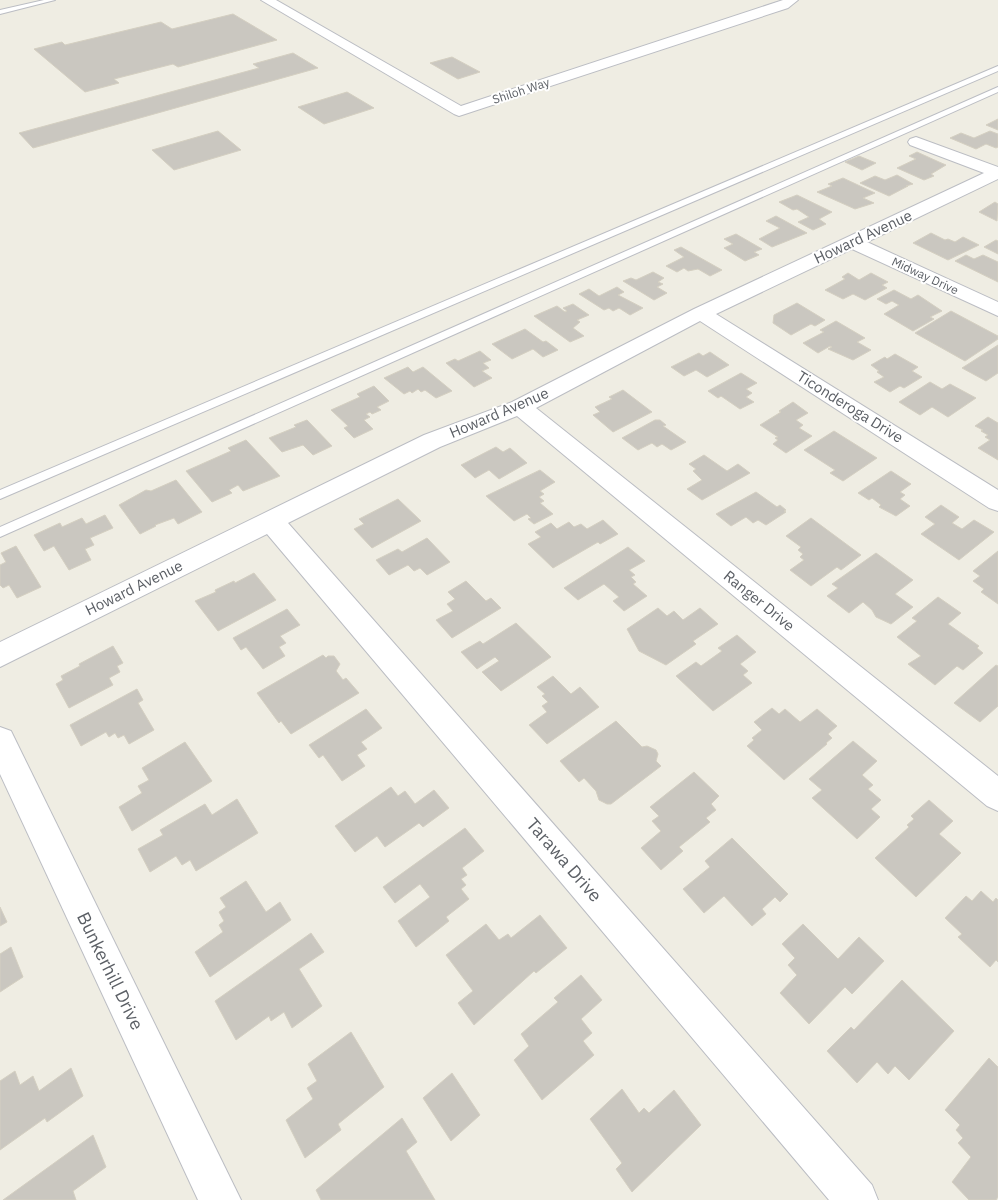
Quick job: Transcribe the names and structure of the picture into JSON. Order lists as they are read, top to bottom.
{
  "streets": {
    "street": [
      "Shiloh Way",
      "Howard Avenue",
      "Midway Drive",
      "Ticonderoga Drive",
      "Ranger Drive",
      "Tarawa Drive",
      "Bunkerhill Drive"
    ]
  },
  "crossings": [
    ["Howard Avenue", "Midway Drive"],
    ["Howard Avenue", "Ticonderoga Drive"],
    ["Howard Avenue", "Ranger Drive"],
    ["Howard Avenue", "Tarawa Drive"]
  ]
}
